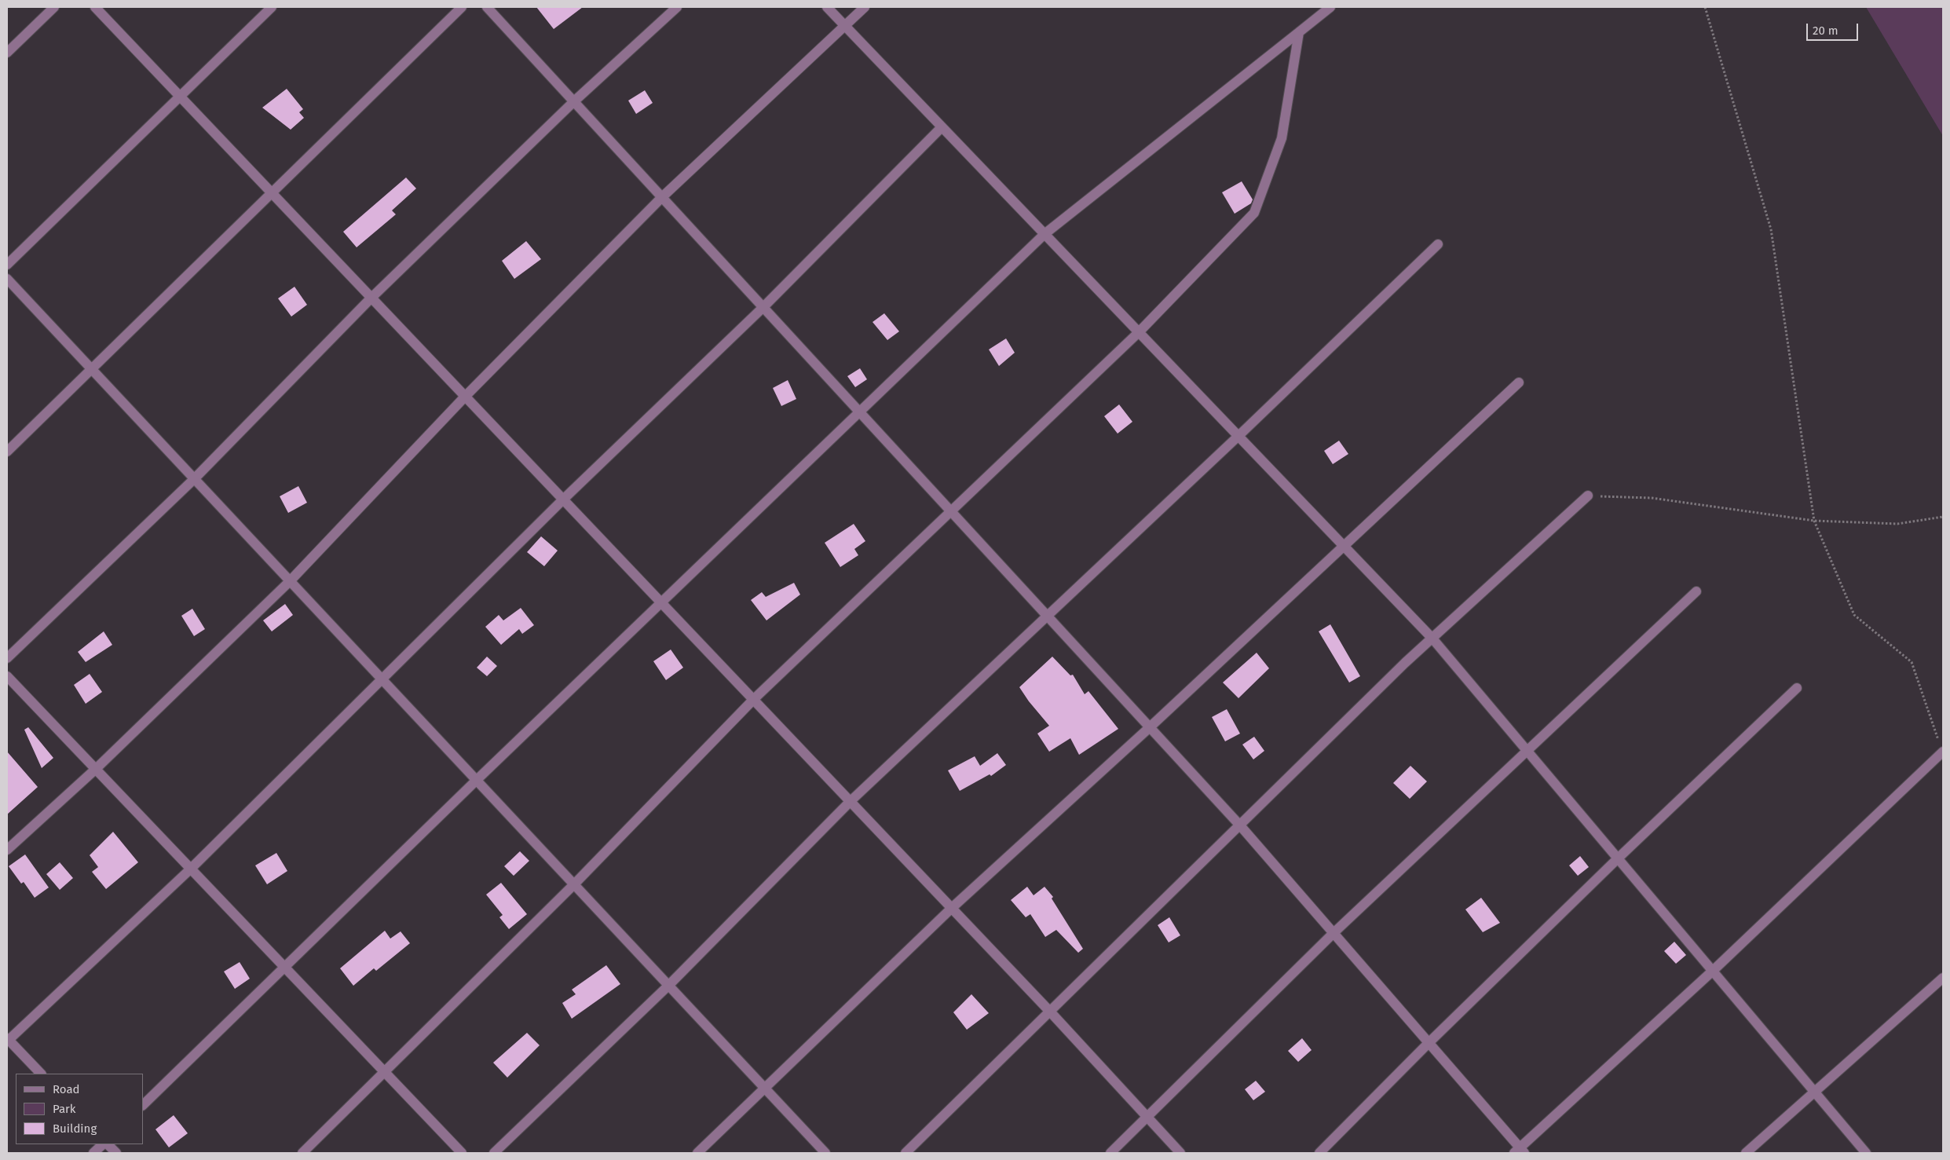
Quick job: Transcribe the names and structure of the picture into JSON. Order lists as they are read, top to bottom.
{
  "legend": ["Road", "Park", "Building"],
  "scale_bar": "20 m"
}
